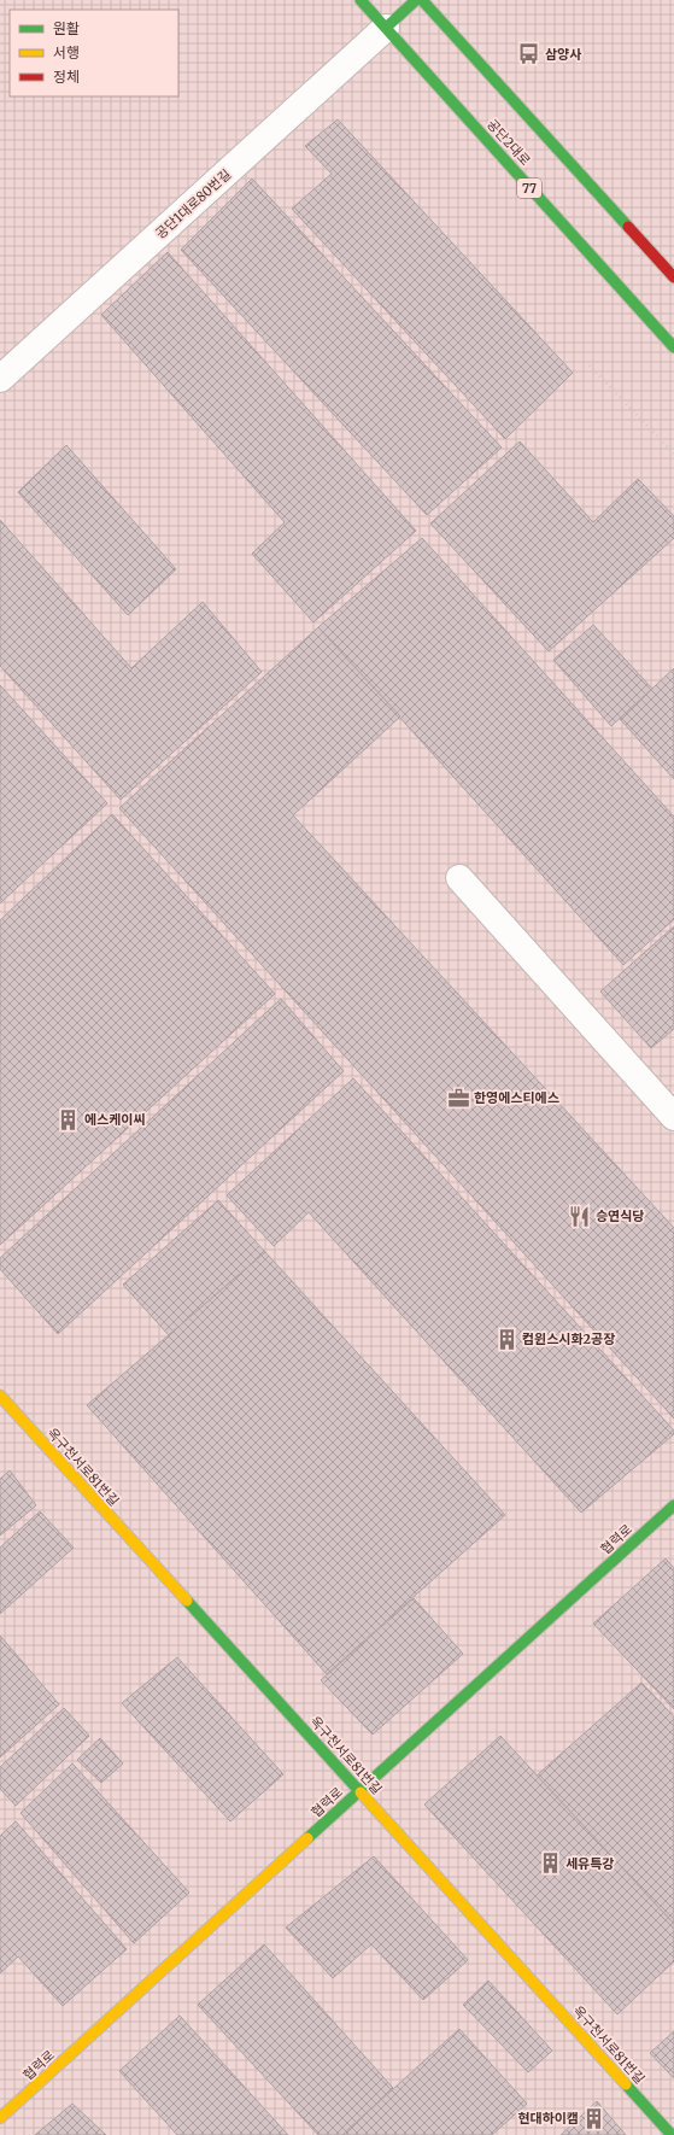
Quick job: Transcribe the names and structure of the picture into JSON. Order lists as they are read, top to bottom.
{
  "streets": {
    "street": [
      "공단2대로",
      "77",
      "공단1대로80번길",
      "옥구천서로81번길",
      "협력로"
    ]
  },
  "crossings": [
    ["공단2대로", "공단1대로80번길"],
    ["옥구천서로81번길", "협력로"]
  ],
  "places": {
    "bus stop": ["삼양사"],
    "office": ["한영에스티에스"],
    "building": [
      "에스케이씨",
      "컴윈스시화2공장",
      "세유특강",
      "현대하이캠"
    ],
    "restaurant": ["승연식당"]
  },
  "legend": ["원활", "서행", "정체"]
}
